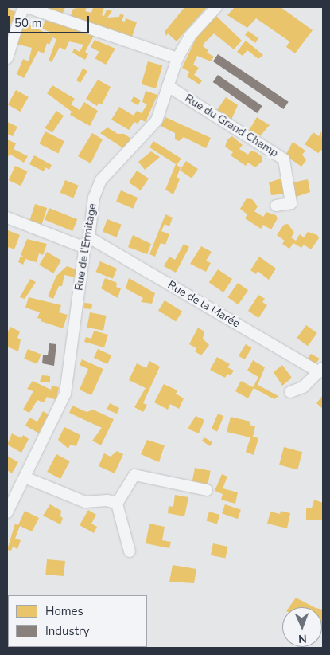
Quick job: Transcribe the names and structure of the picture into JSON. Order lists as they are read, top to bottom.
{
  "streets": {
    "street": ["Rue du Grand Champ", "Rue de l'Ermitage", "Rue de la Marée"]
  },
  "crossings": [
    ["Rue du Grand Champ", "Rue de l'Ermitage"],
    ["Rue de l'Ermitage", "Rue de la Marée"]
  ],
  "legend": ["Homes", "Industry"],
  "scale_bar": "50 m",
  "north": "bottom"
}
